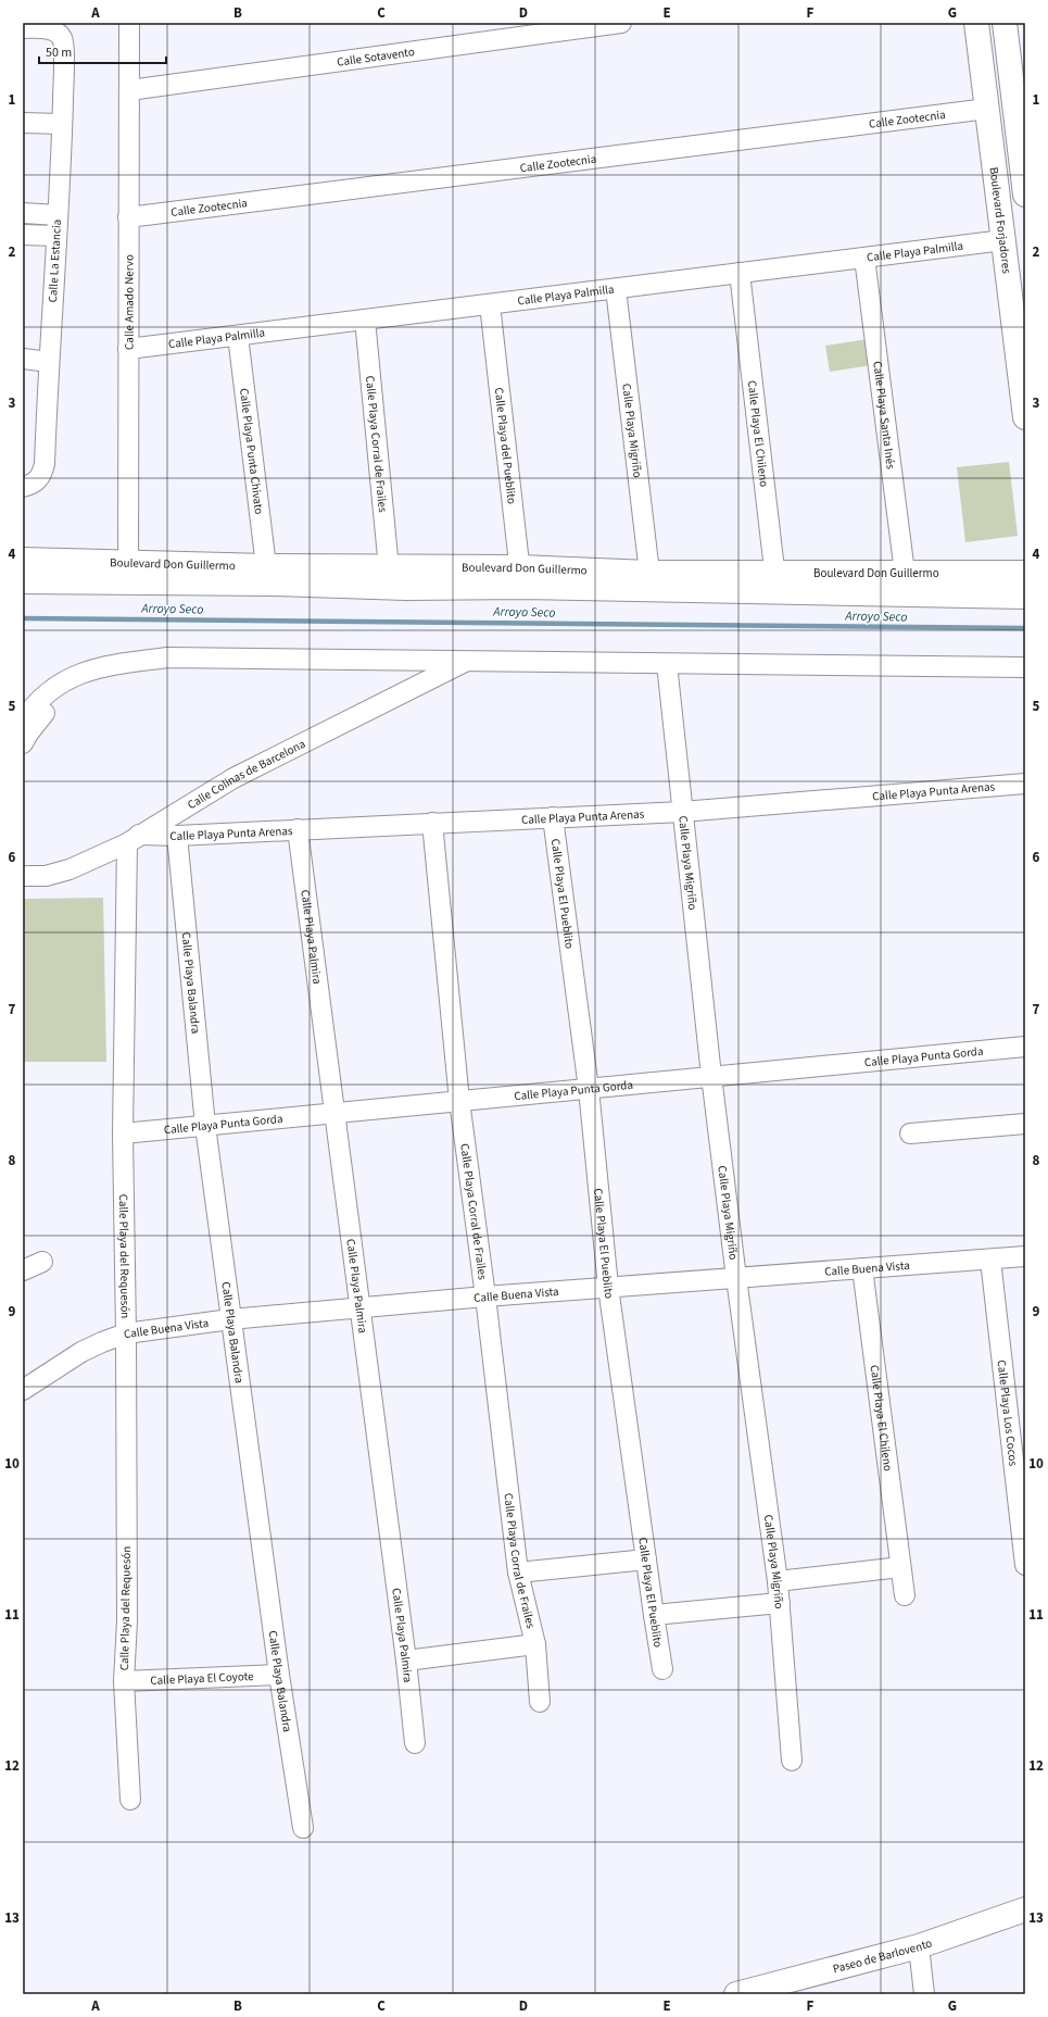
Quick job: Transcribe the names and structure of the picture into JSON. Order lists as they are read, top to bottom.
{
  "streets": {
    "main road": ["Boulevard Forjadores", "Boulevard Don Guillermo", "Paseo de Barlovento"],
    "street": [
      "Calle Sotavento",
      "Calle Zootecnia",
      "Calle Playa Palmilla",
      "Calle La Estancia",
      "Calle Amado Nervo",
      "Calle Playa Santa Inés",
      "Calle Playa Migriño",
      "Calle Playa El Chileno",
      "Calle Playa Corral de Frailes",
      "Calle Playa del Pueblito",
      "Calle Playa Punta Chivato",
      "Calle Colinas de Barcelona",
      "Calle Playa Punta Arenas",
      "Calle Playa El Pueblito",
      "Calle Playa Palmira",
      "Calle Playa Balandra",
      "Calle Playa Punta Gorda",
      "Calle Playa del Requesón",
      "Calle Buena Vista",
      "Calle Playa Los Cocos",
      "Calle Playa El Coyote"
    ]
  },
  "crossings": [
    ["Calle Sotavento", "Calle Amado Nervo"],
    ["Calle Zootecnia", "Boulevard Forjadores"],
    ["Calle Zootecnia", "Calle Amado Nervo"],
    ["Boulevard Forjadores", "Calle Playa Palmilla"],
    ["Calle Playa Palmilla", "Calle Amado Nervo"],
    ["Calle Playa Palmilla", "Calle Playa Santa Inés"],
    ["Calle Playa Palmilla", "Calle Playa Migriño"],
    ["Calle Playa Palmilla", "Calle Playa El Chileno"],
    ["Calle Playa Palmilla", "Calle Playa Corral de Frailes"],
    ["Calle Playa Palmilla", "Calle Playa del Pueblito"],
    ["Calle Playa Palmilla", "Calle Playa Punta Chivato"],
    ["Calle Amado Nervo", "Boulevard Don Guillermo"],
    ["Calle Playa Santa Inés", "Boulevard Don Guillermo"],
    ["Calle Playa Migriño", "Boulevard Don Guillermo"],
    ["Calle Playa Migriño", "Calle Playa Punta Arenas"],
    ["Calle Playa Migriño", "Calle Playa Punta Gorda"],
    ["Calle Playa Migriño", "Calle Buena Vista"],
    ["Calle Playa El Chileno", "Boulevard Don Guillermo"],
    ["Calle Playa El Chileno", "Calle Buena Vista"],
    ["Calle Playa Corral de Frailes", "Boulevard Don Guillermo"],
    ["Calle Playa Corral de Frailes", "Calle Playa Punta Arenas"],
    ["Calle Playa Corral de Frailes", "Calle Playa Punta Gorda"],
    ["Calle Playa Corral de Frailes", "Calle Buena Vista"],
    ["Calle Playa del Pueblito", "Boulevard Don Guillermo"],
    ["Calle Playa Punta Chivato", "Boulevard Don Guillermo"],
    ["Calle Colinas de Barcelona", "Calle Playa Punta Arenas"],
    ["Calle Colinas de Barcelona", "Calle Playa del Requesón"],
    ["Calle Playa Punta Arenas", "Calle Playa El Pueblito"],
    ["Calle Playa Punta Arenas", "Calle Playa Palmira"],
    ["Calle Playa Punta Arenas", "Calle Playa Balandra"],
    ["Calle Playa Punta Arenas", "Calle Playa del Requesón"],
    ["Calle Playa El Pueblito", "Calle Playa Punta Gorda"],
    ["Calle Playa El Pueblito", "Calle Buena Vista"],
    ["Calle Playa Palmira", "Calle Playa Punta Gorda"],
    ["Calle Playa Palmira", "Calle Buena Vista"],
    ["Calle Playa Balandra", "Calle Playa Punta Gorda"],
    ["Calle Playa Balandra", "Calle Buena Vista"],
    ["Calle Playa Balandra", "Calle Playa El Coyote"],
    ["Calle Playa Punta Gorda", "Calle Playa del Requesón"],
    ["Calle Playa del Requesón", "Calle Buena Vista"],
    ["Calle Playa del Requesón", "Calle Playa El Coyote"],
    ["Calle Buena Vista", "Calle Playa Los Cocos"]
  ],
  "water": ["Arroyo Seco"],
  "scale_bar": "50 m",
  "grid": {
    "columns": [
      "A",
      "B",
      "C",
      "D",
      "E",
      "F",
      "G"
    ],
    "rows": [
      "1",
      "2",
      "3",
      "4",
      "5",
      "6",
      "7",
      "8",
      "9",
      "10",
      "11",
      "12",
      "13"
    ]
  }
}
